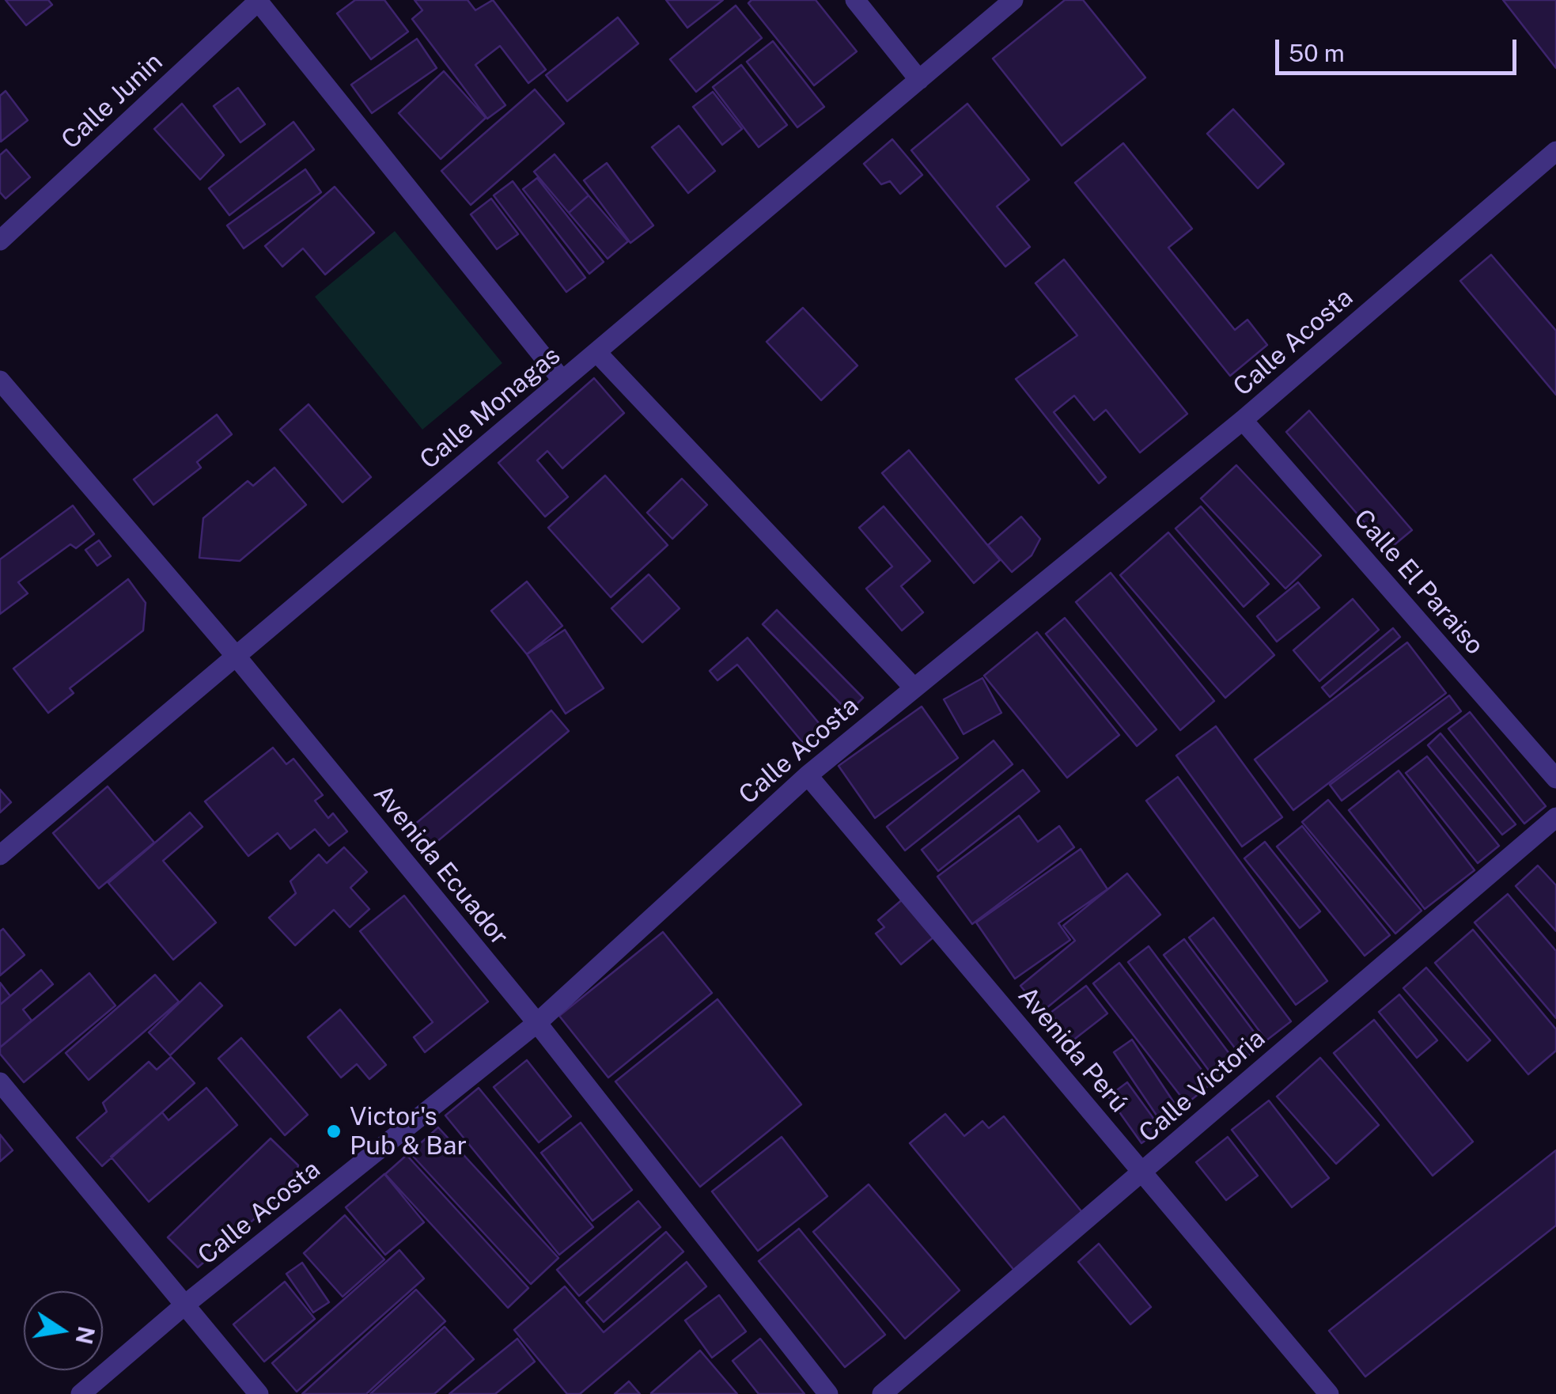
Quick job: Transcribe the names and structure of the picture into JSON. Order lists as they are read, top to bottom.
{
  "streets": {
    "street": [
      "Calle Junin",
      "Calle Acosta",
      "Calle Monagas",
      "Calle El Paraiso",
      "Avenida Ecuador",
      "Avenida Perú",
      "Calle Victoria"
    ]
  },
  "crossings": [
    ["Calle Acosta", "Calle El Paraiso"],
    ["Calle Acosta", "Avenida Ecuador"],
    ["Calle Acosta", "Avenida Perú"],
    ["Calle Monagas", "Avenida Ecuador"],
    ["Avenida Perú", "Calle Victoria"]
  ],
  "places": ["Victor's Pub & Bar"],
  "scale_bar": "50 m",
  "north": "right"
}
